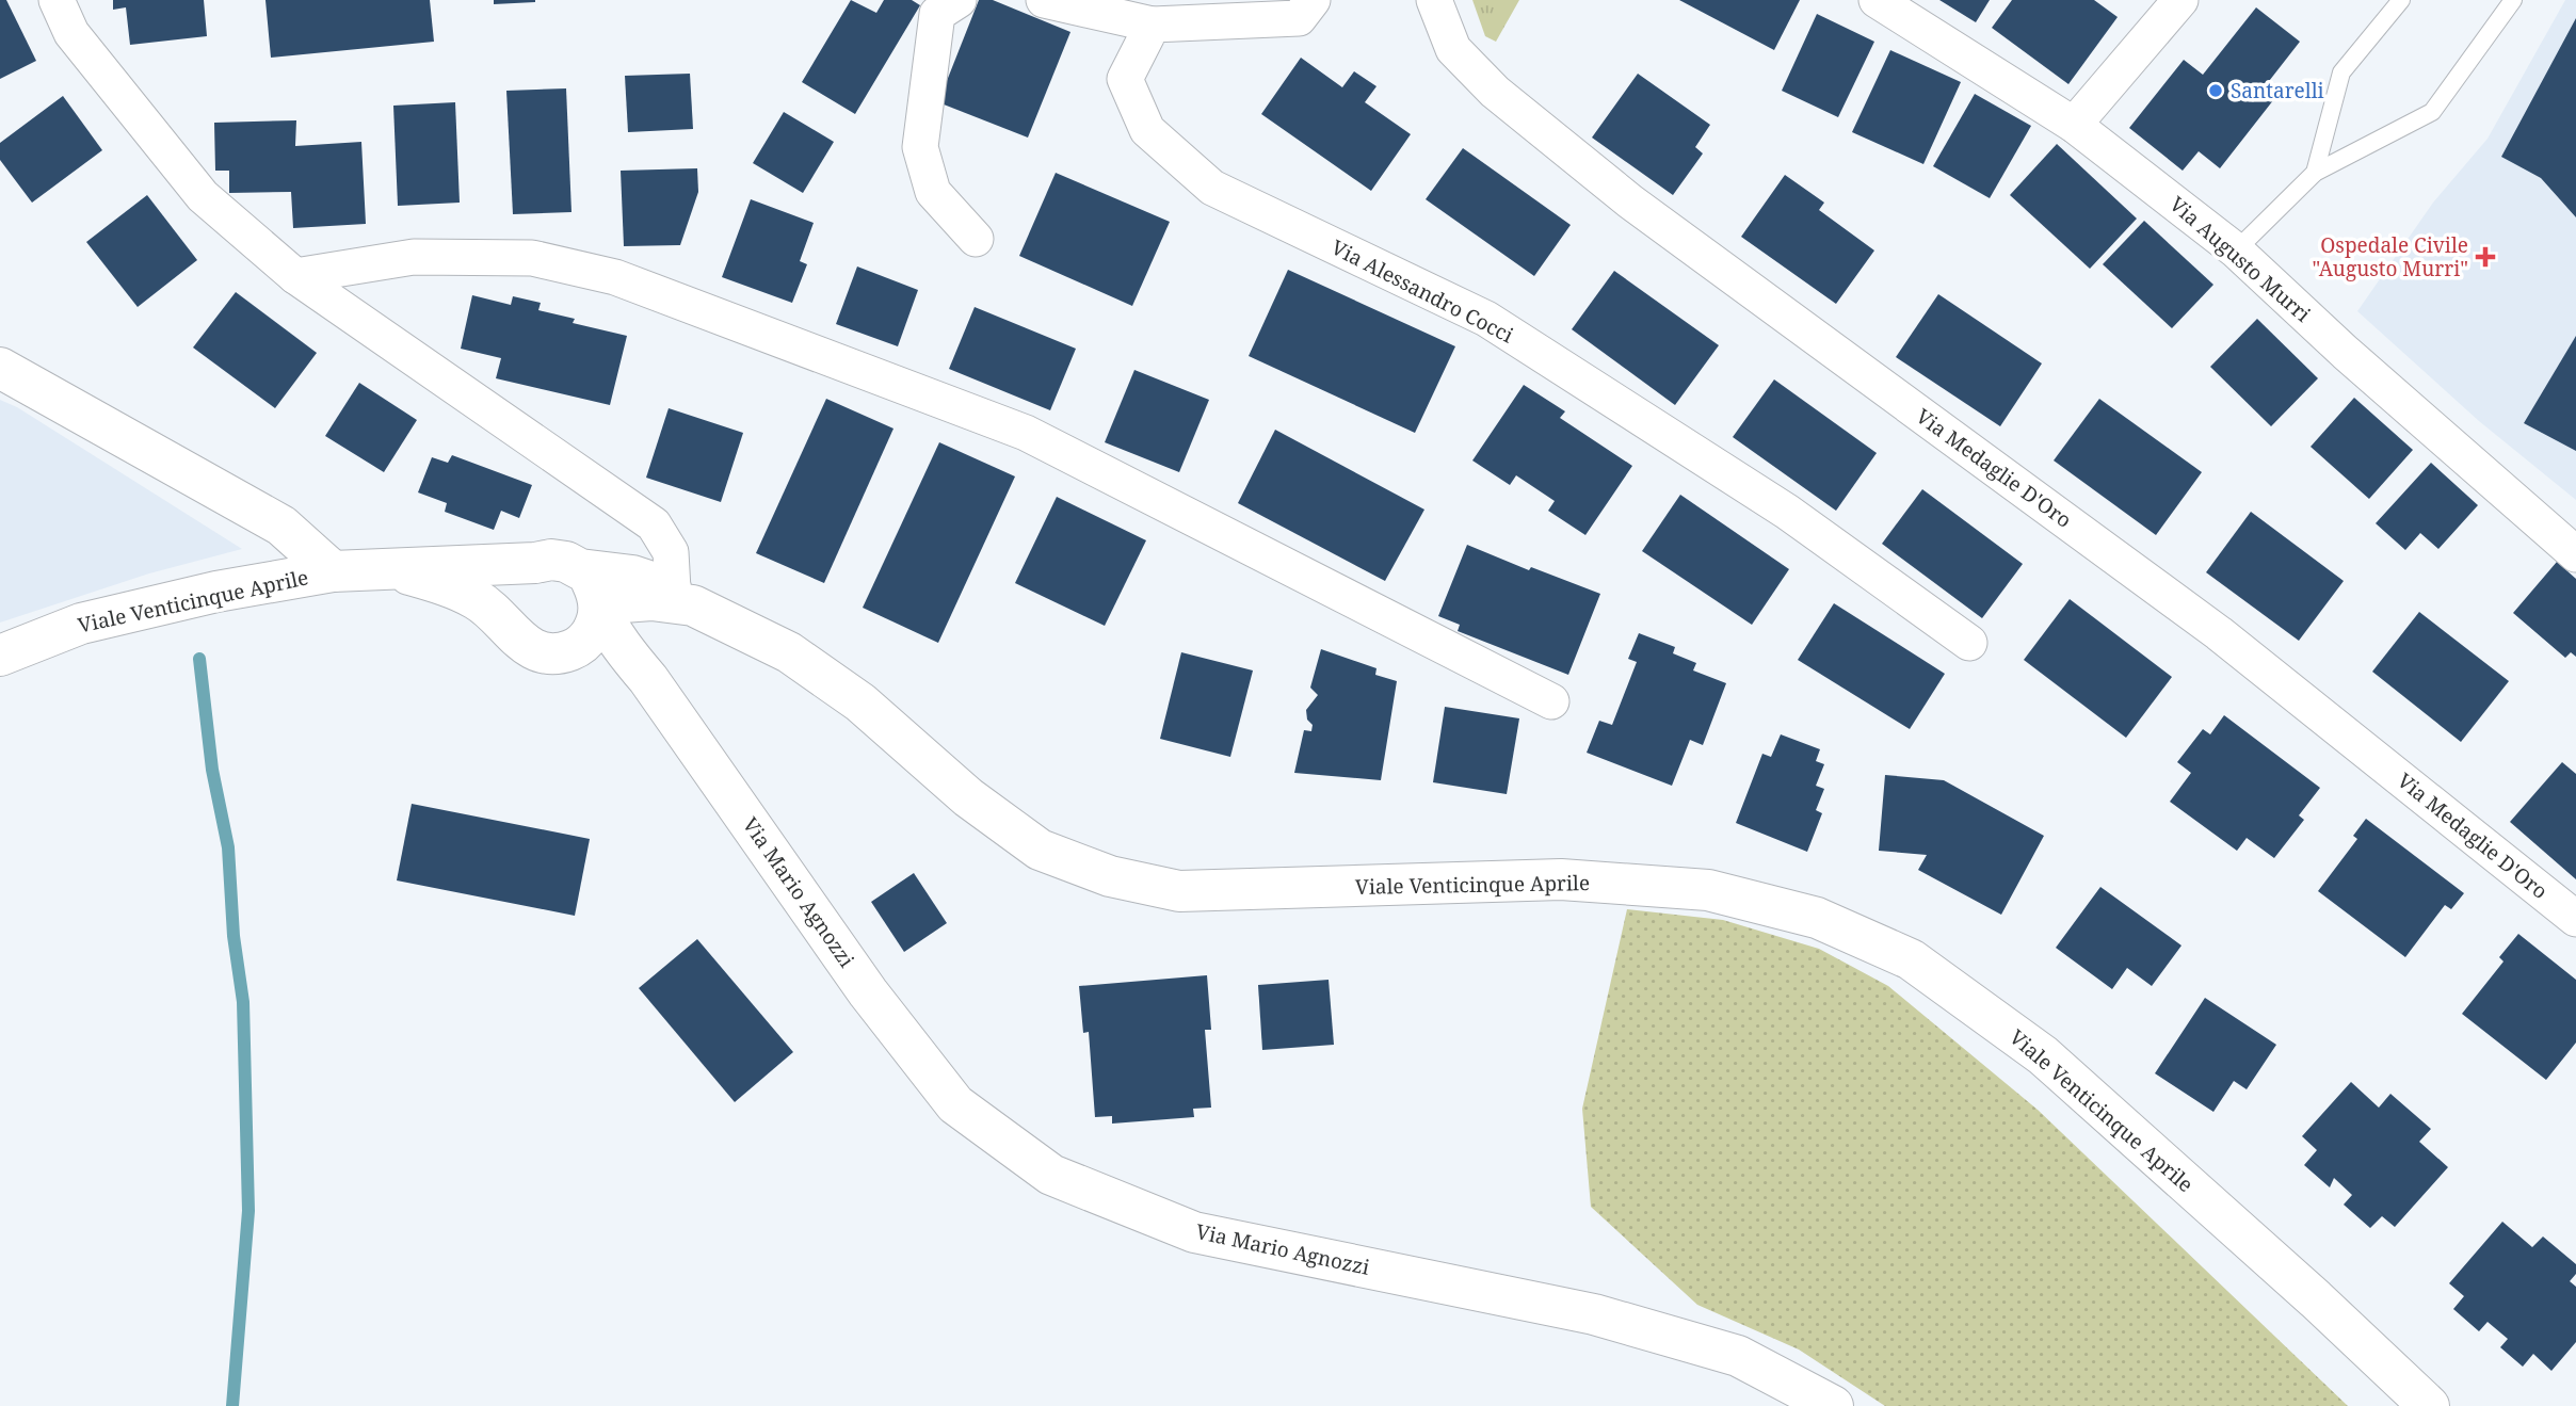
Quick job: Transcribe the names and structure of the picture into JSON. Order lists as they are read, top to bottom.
{
  "streets": {
    "main road": ["Viale Venticinque Aprile", "Via Mario Agnozzi"],
    "street": ["Via Augusto Murri", "Via Alessandro Cocci", "Via Medaglie D'Oro"]
  },
  "crossings": [
    ["Viale Venticinque Aprile", "Via Mario Agnozzi"]
  ],
  "places": {
    "other": ["Santarelli"],
    "health": ["Ospedale Civile \"Augusto Murri\""]
  }
}
